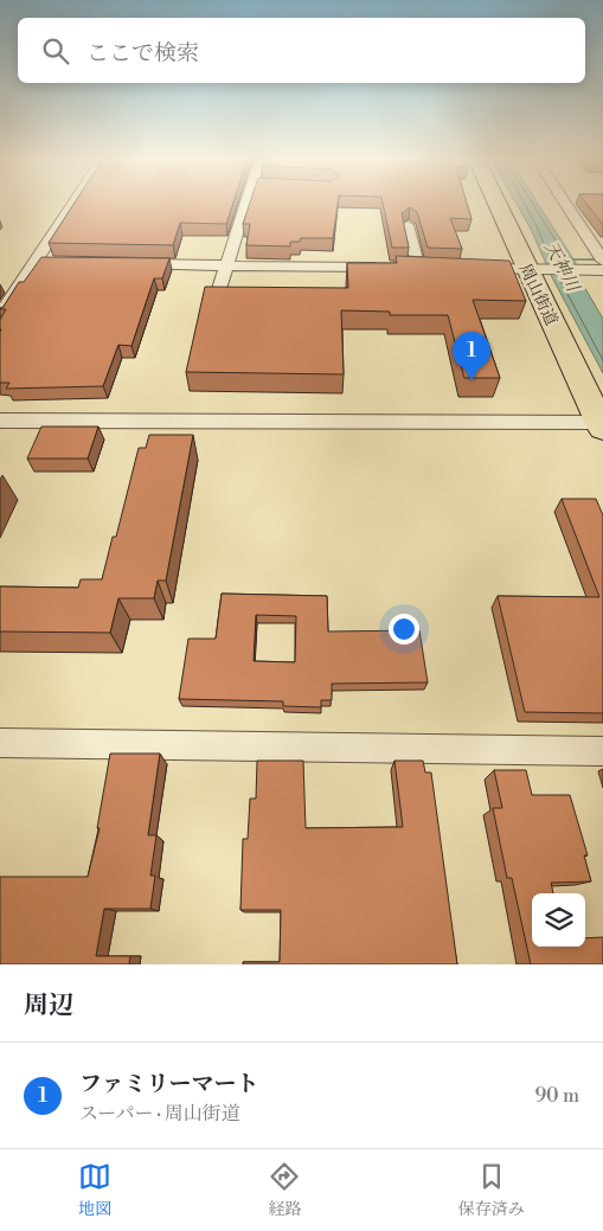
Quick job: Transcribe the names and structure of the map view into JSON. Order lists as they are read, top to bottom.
{
  "streets": {
    "highway": ["周山街道"]
  },
  "water": ["天神川"],
  "page": {
    "search": "ここで検索",
    "pins": "1",
    "heading": "周辺",
    "list": [
      {
        "mark": "1",
        "name": "ファミリーマート",
        "note": "スーパー · 周山街道",
        "value": "90 m"
      }
    ],
    "nav": ["地図", "経路", "保存済み"]
  }
}
